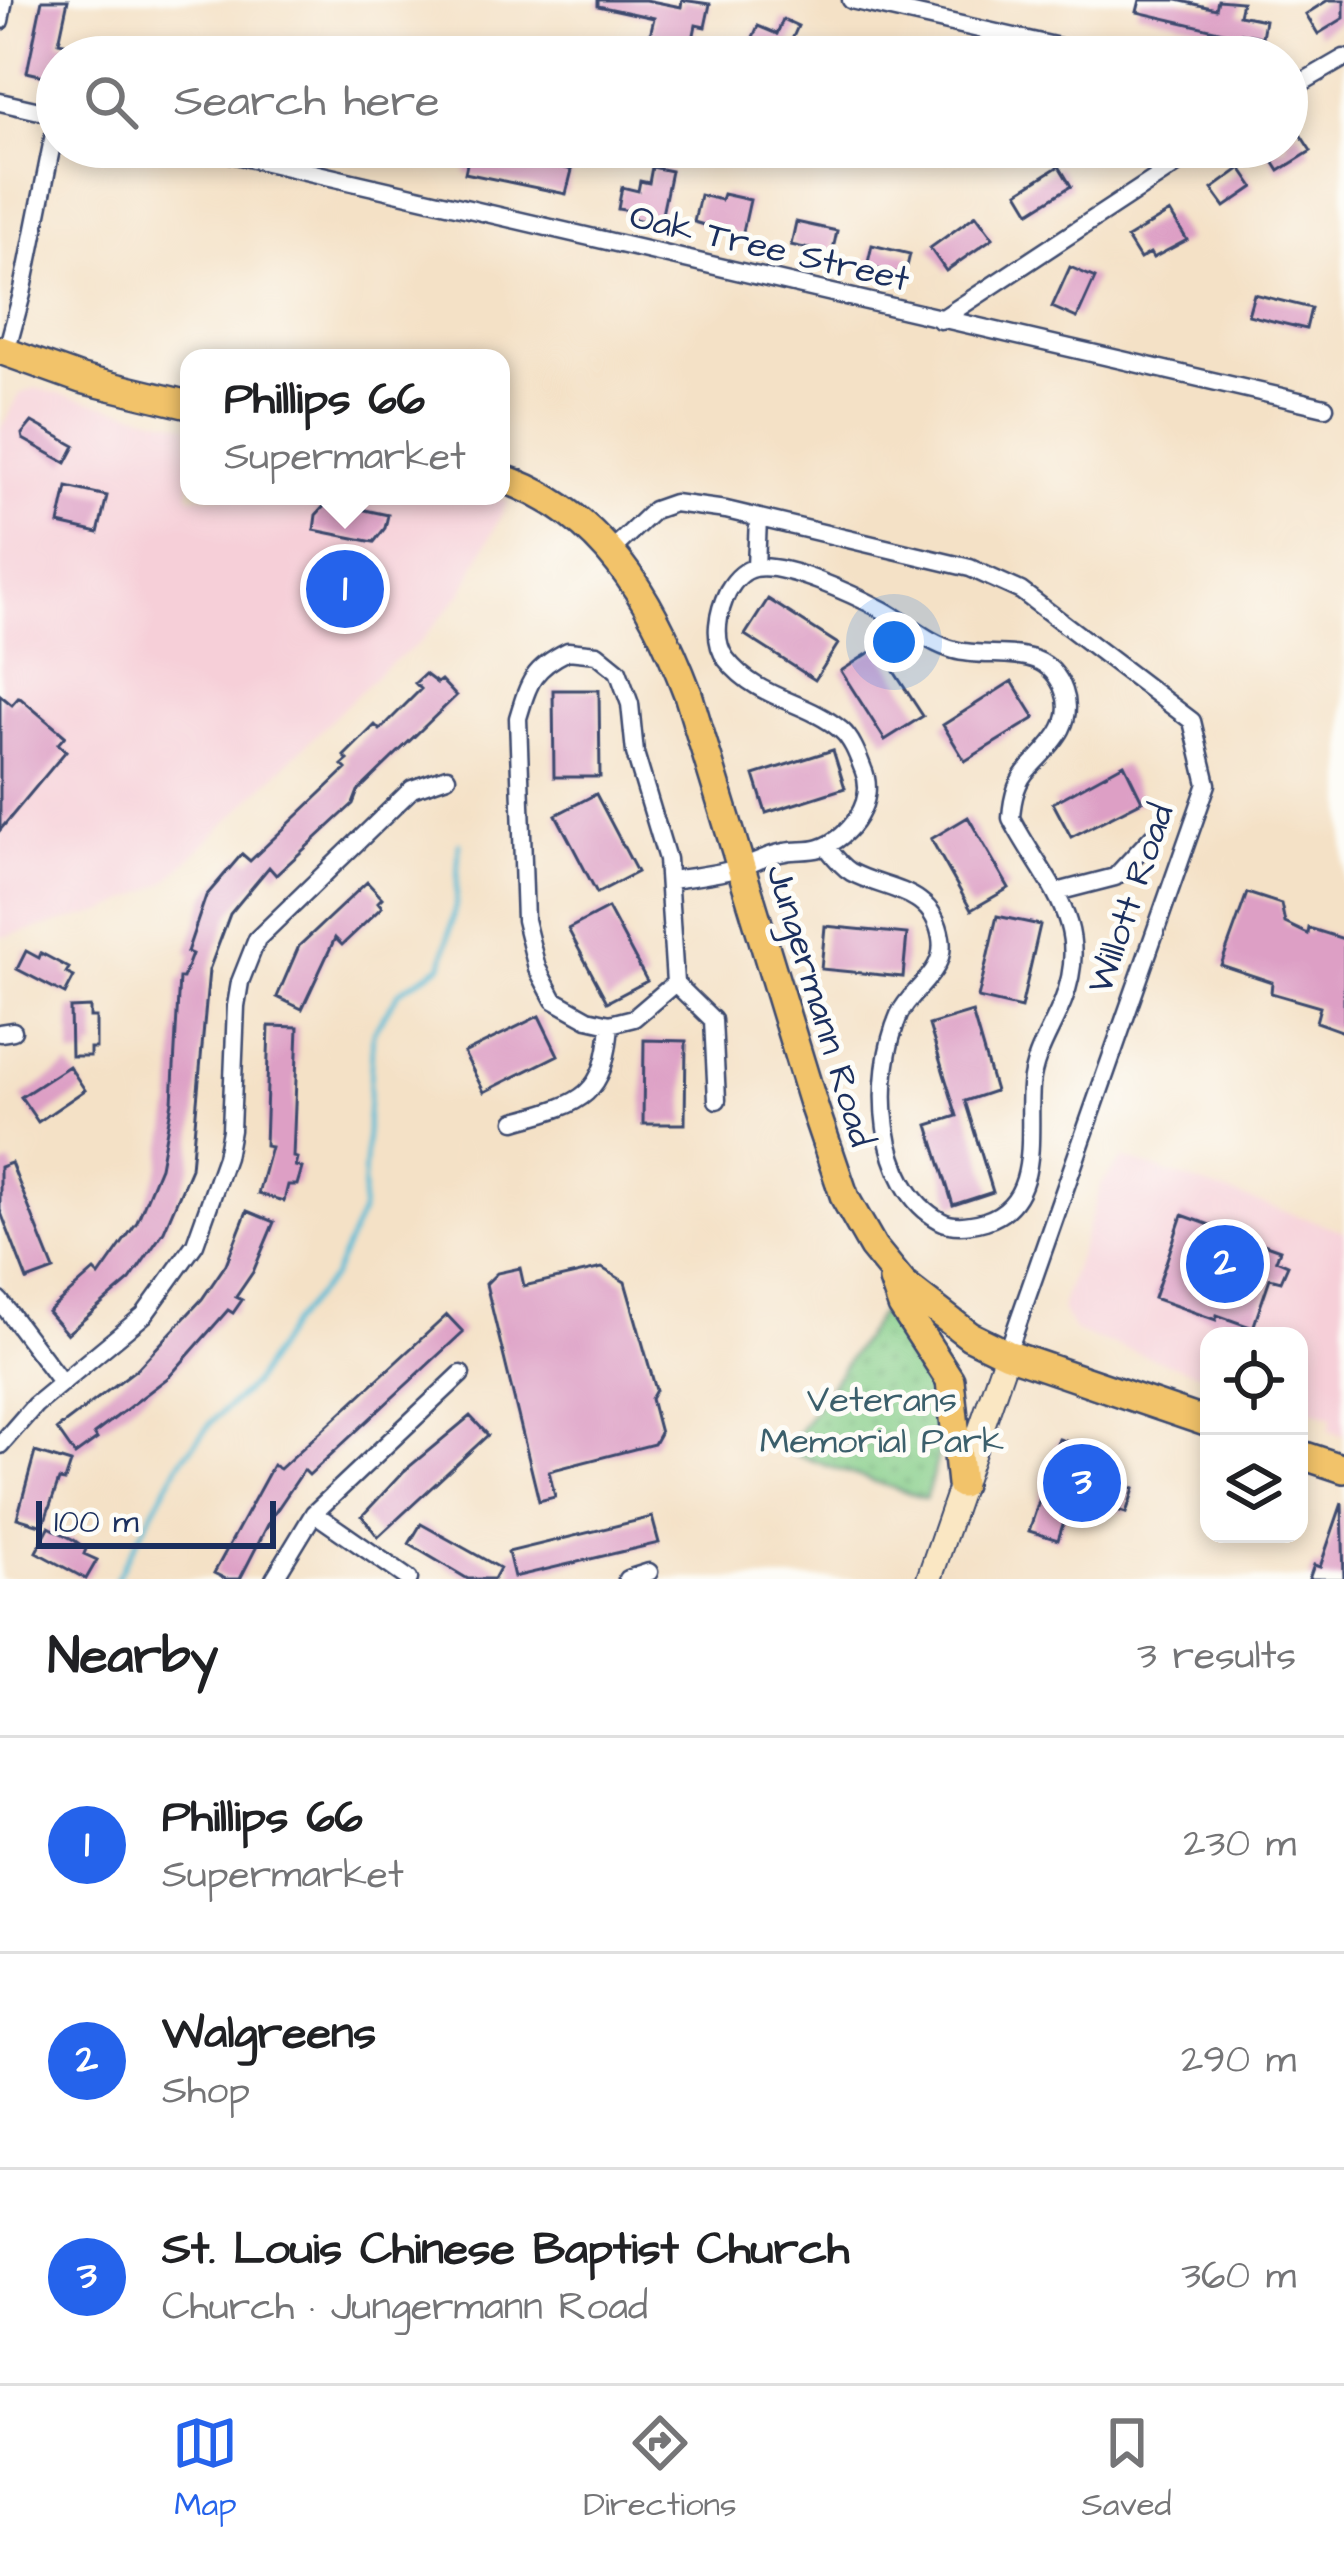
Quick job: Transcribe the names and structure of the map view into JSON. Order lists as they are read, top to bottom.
{
  "streets": {
    "main road": ["Willott Road", "Jungermann Road"],
    "street": ["Oak Tree Street"]
  },
  "crossings": [
    ["Willott Road", "Jungermann Road"]
  ],
  "parks": ["Veterans Memorial Park"],
  "scale_bar": "100 m",
  "page": {
    "search": "Search here",
    "popup": ["Phillips 66", "Supermarket"],
    "pins": ["1", "2", "3"],
    "scale": "100 m",
    "heading": ["Nearby", "3 results"],
    "list": [
      {
        "mark": "1",
        "name": "Phillips 66",
        "note": "Supermarket",
        "value": "230 m"
      },
      {
        "mark": "2",
        "name": "Walgreens",
        "note": "Shop",
        "value": "290 m"
      },
      {
        "mark": "3",
        "name": "St. Louis Chinese Baptist Church",
        "note": "Church · Jungermann Road",
        "value": "360 m"
      }
    ],
    "nav": ["Map", "Directions", "Saved"]
  }
}
